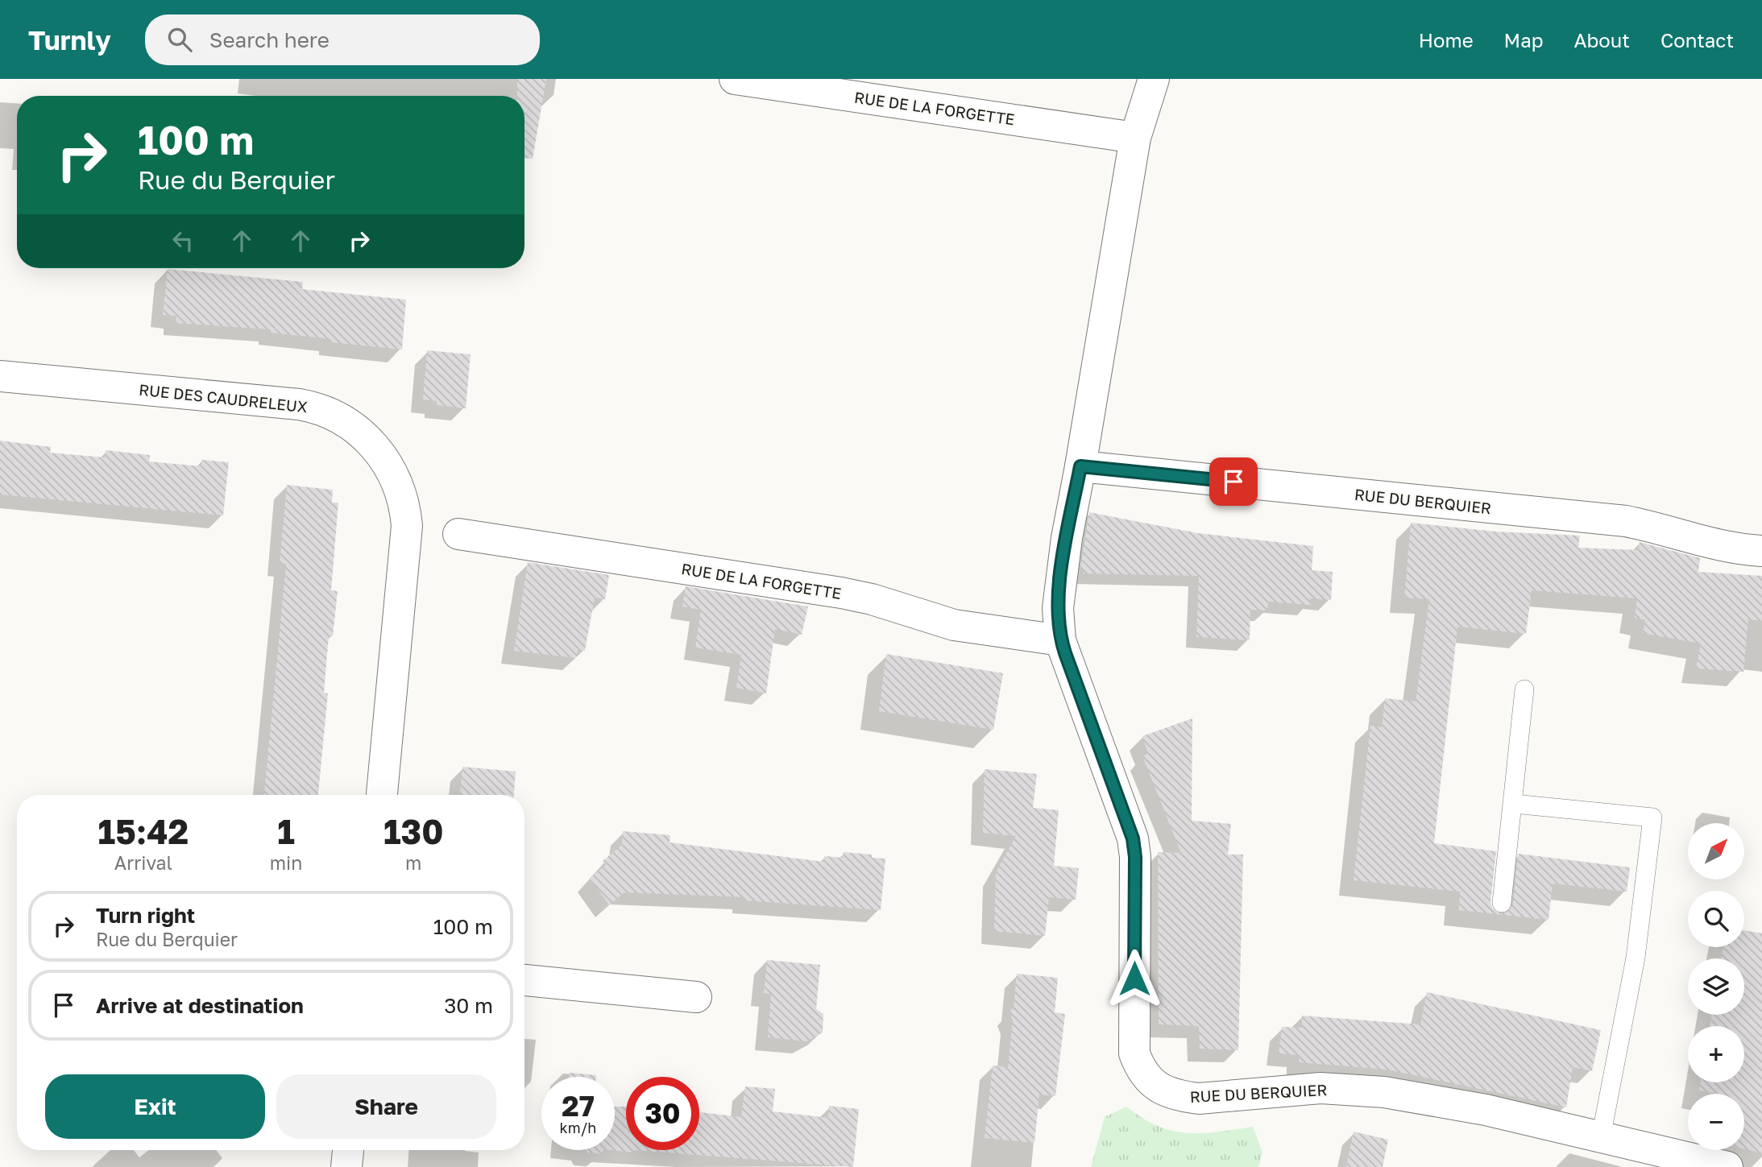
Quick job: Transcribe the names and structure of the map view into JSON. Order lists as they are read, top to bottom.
{
  "streets": {
    "street": ["RUE DE LA FORGETTE", "RUE DES CAUDRELEUX", "RUE DU BERQUIER"]
  },
  "crossings": [
    ["RUE DE LA FORGETTE", "RUE DU BERQUIER"]
  ],
  "north": "top right",
  "page": {
    "header": "Turnly",
    "search": "Search here",
    "nav": [
      "Home",
      "Map",
      "About",
      "Contact"
    ],
    "turn": ["100 m", "Rue du Berquier"],
    "eta": [
      "15:42",
      "Arrival",
      "1",
      "min",
      "130",
      "m"
    ],
    "map_buttons": ["+", "−"],
    "list": [
      {
        "name": "Turn right",
        "note": "Rue du Berquier",
        "value": "100 m"
      },
      {
        "name": "Arrive at destination",
        "value": "30 m"
      }
    ],
    "buttons": ["Exit", "Share"],
    "speed": "27 km/h",
    "limit": "30"
  }
}
